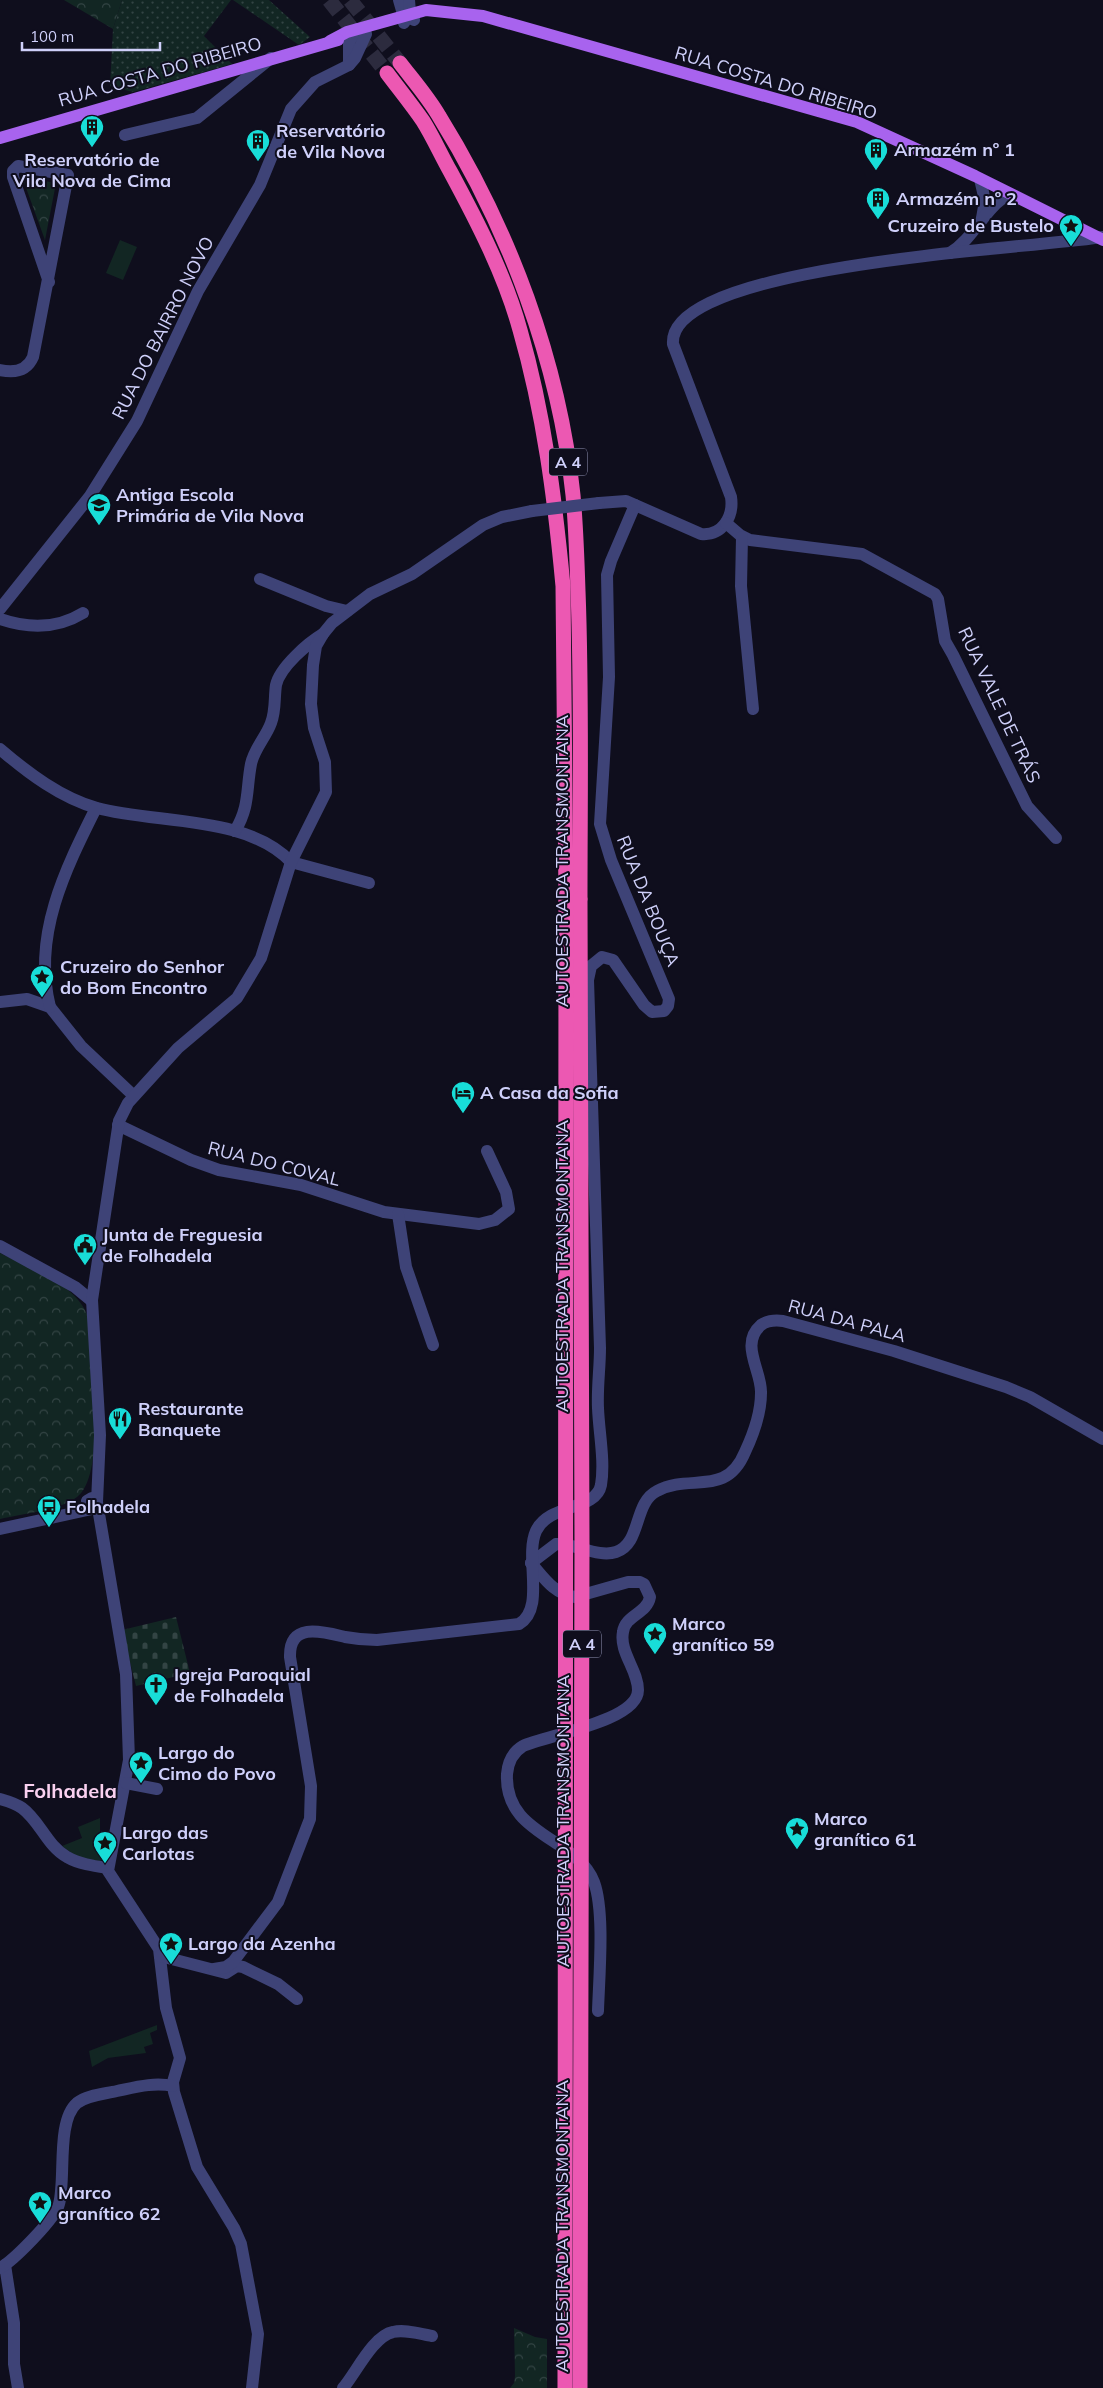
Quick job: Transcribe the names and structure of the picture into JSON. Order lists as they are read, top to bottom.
{
  "streets": {
    "highway": ["A 4", "AUTOESTRADA TRANSMONTANA"],
    "main road": ["RUA COSTA DO RIBEIRO"],
    "street": [
      "RUA DO BAIRRO NOVO",
      "RUA VALE DE TRÁS",
      "RUA DA BOUÇA",
      "RUA DO COVAL",
      "RUA DA PALA"
    ]
  },
  "crossings": [
    ["RUA COSTA DO RIBEIRO", "RUA DO BAIRRO NOVO"],
    ["RUA DA BOUÇA", "RUA DA PALA"]
  ],
  "districts": ["Folhadela"],
  "places": {
    "building": [
      "Reservatório de Vila Nova de Cima",
      "Reservatório de Vila Nova",
      "Armazém nº 1",
      "Armazém nº 2"
    ],
    "place": [
      "Cruzeiro de Bustelo",
      "Cruzeiro do Senhor do Bom Encontro",
      "Marco granítico 59",
      "Largo do Cimo do Povo",
      "Marco granítico 61",
      "Largo das Carlotas",
      "Largo da Azenha",
      "Marco granítico 62"
    ],
    "school or university": ["Antiga Escola Primária de Vila Nova"],
    "hotel": ["A Casa da Sofia"],
    "public building": ["Junta de Freguesia de Folhadela"],
    "restaurant": ["Restaurante Banquete"],
    "bus stop": ["Folhadela"],
    "church": ["Igreja Paroquial de Folhadela"]
  },
  "scale_bar": "100 m"
}
